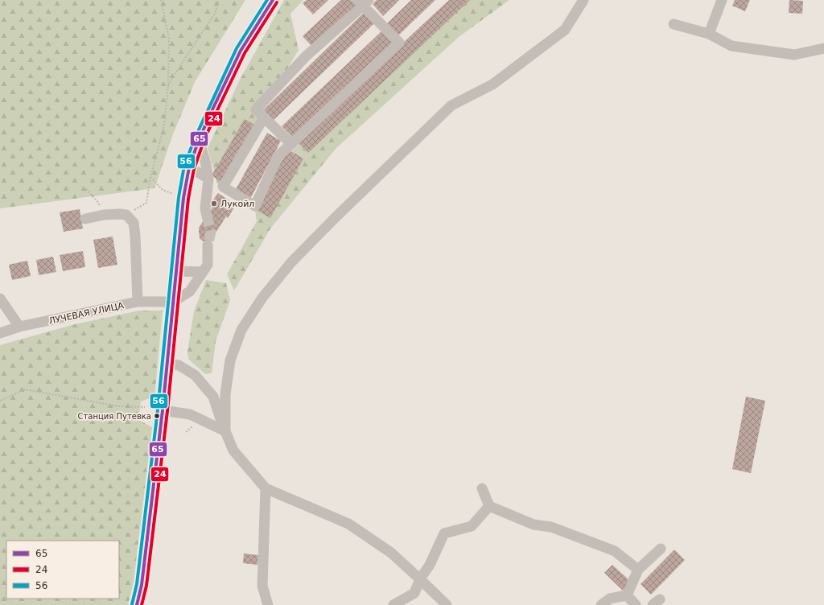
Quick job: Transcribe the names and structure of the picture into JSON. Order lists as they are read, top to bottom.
{
  "streets": {
    "street": ["ЛУЧЕВАЯ УЛИЦА"]
  },
  "places": ["Лукойл", "Станция Путевка"],
  "lines": ["transit line 65", "transit line 56", "transit line 24"],
  "legend": ["65", "24", "56"]
}
